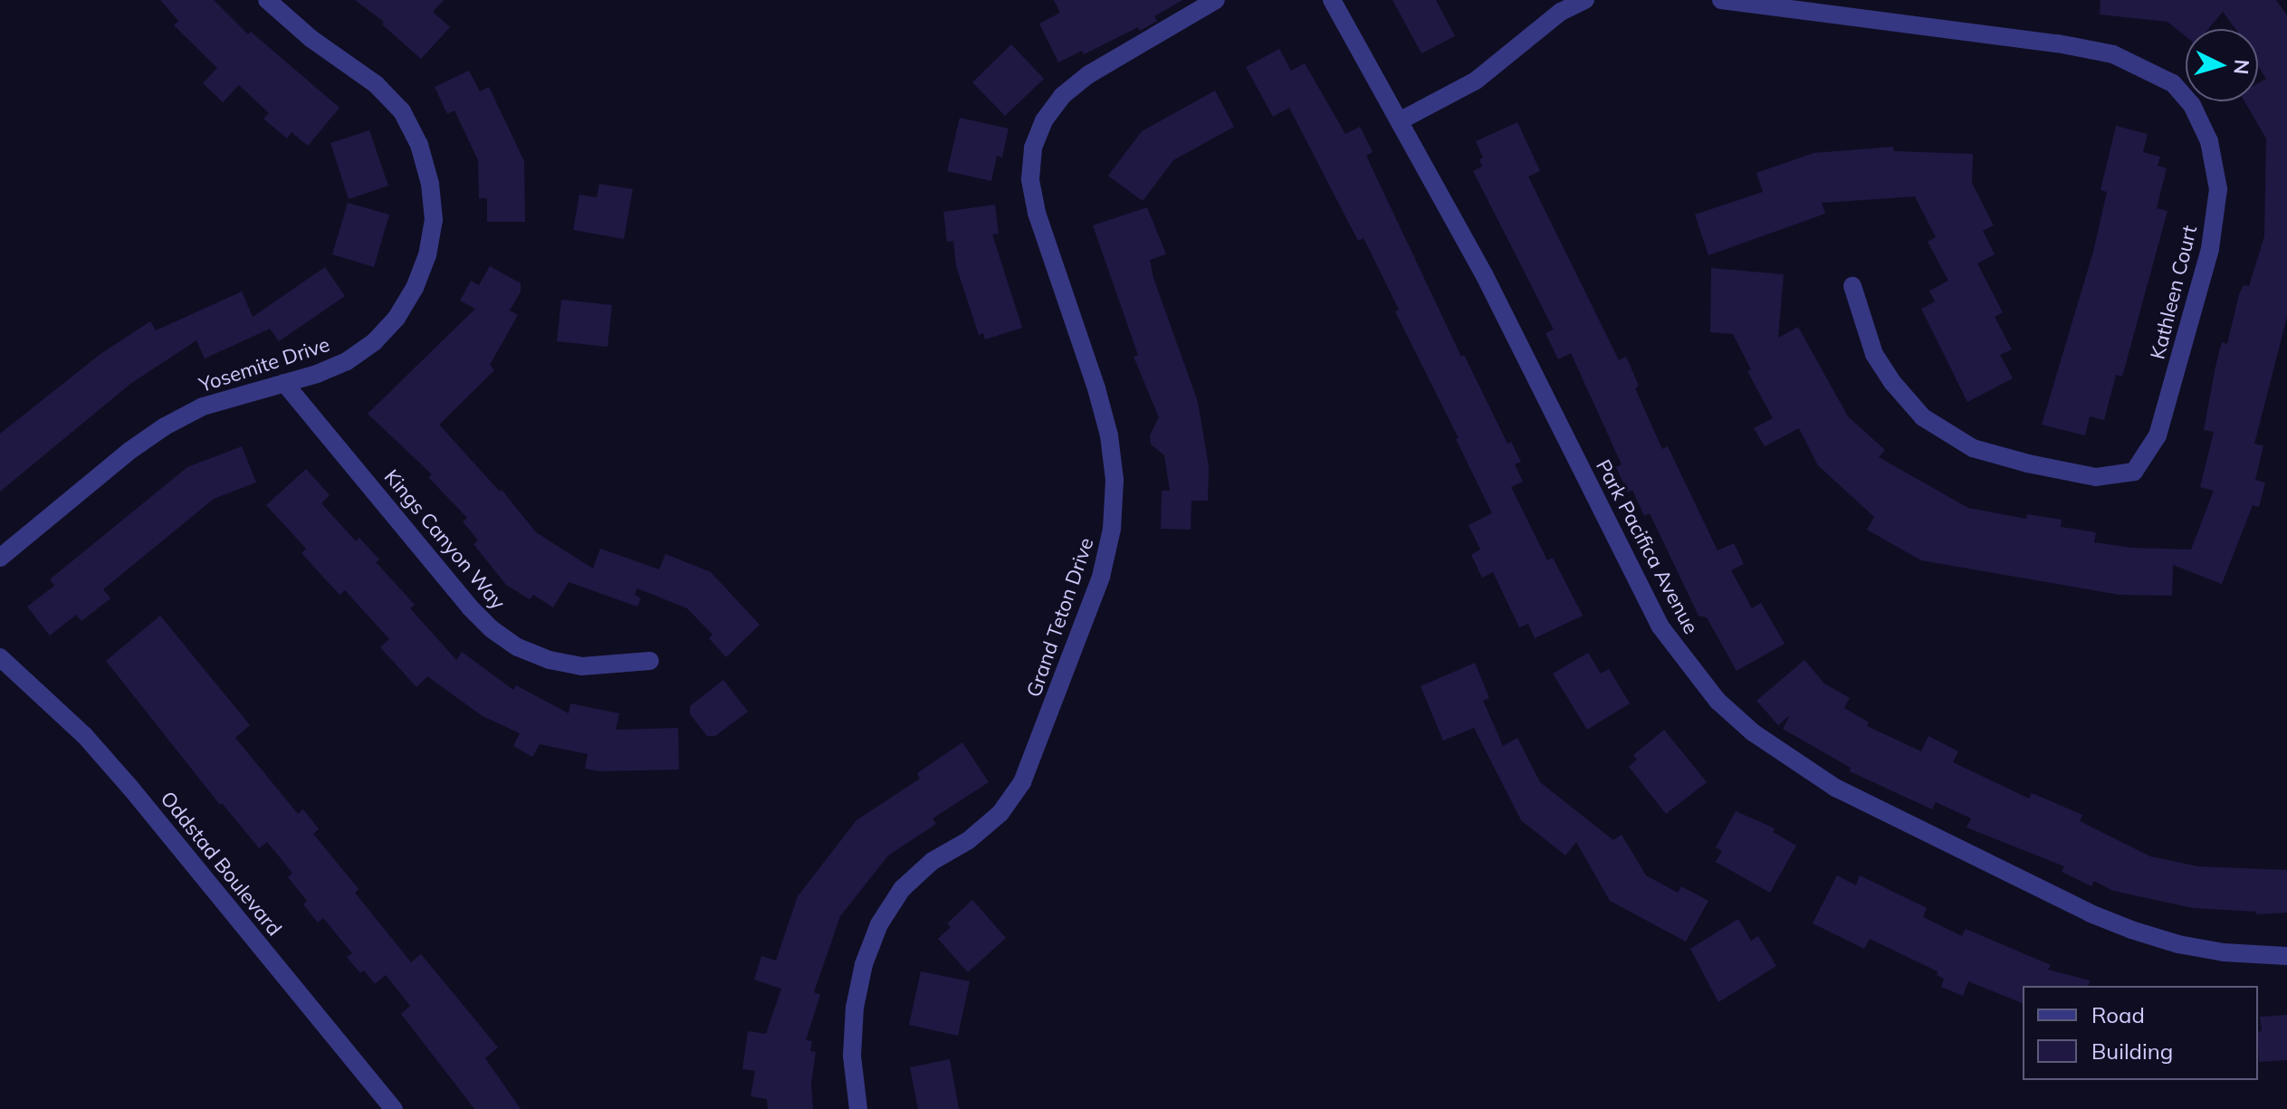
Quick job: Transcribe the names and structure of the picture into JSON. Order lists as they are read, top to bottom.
{
  "streets": {
    "street": [
      "Kathleen Court",
      "Yosemite Drive",
      "Kings Canyon Way",
      "Park Pacifica Avenue",
      "Grand Teton Drive",
      "Oddstad Boulevard"
    ]
  },
  "crossings": [
    ["Yosemite Drive", "Kings Canyon Way"]
  ],
  "legend": ["Road", "Building"],
  "north": "right"
}
